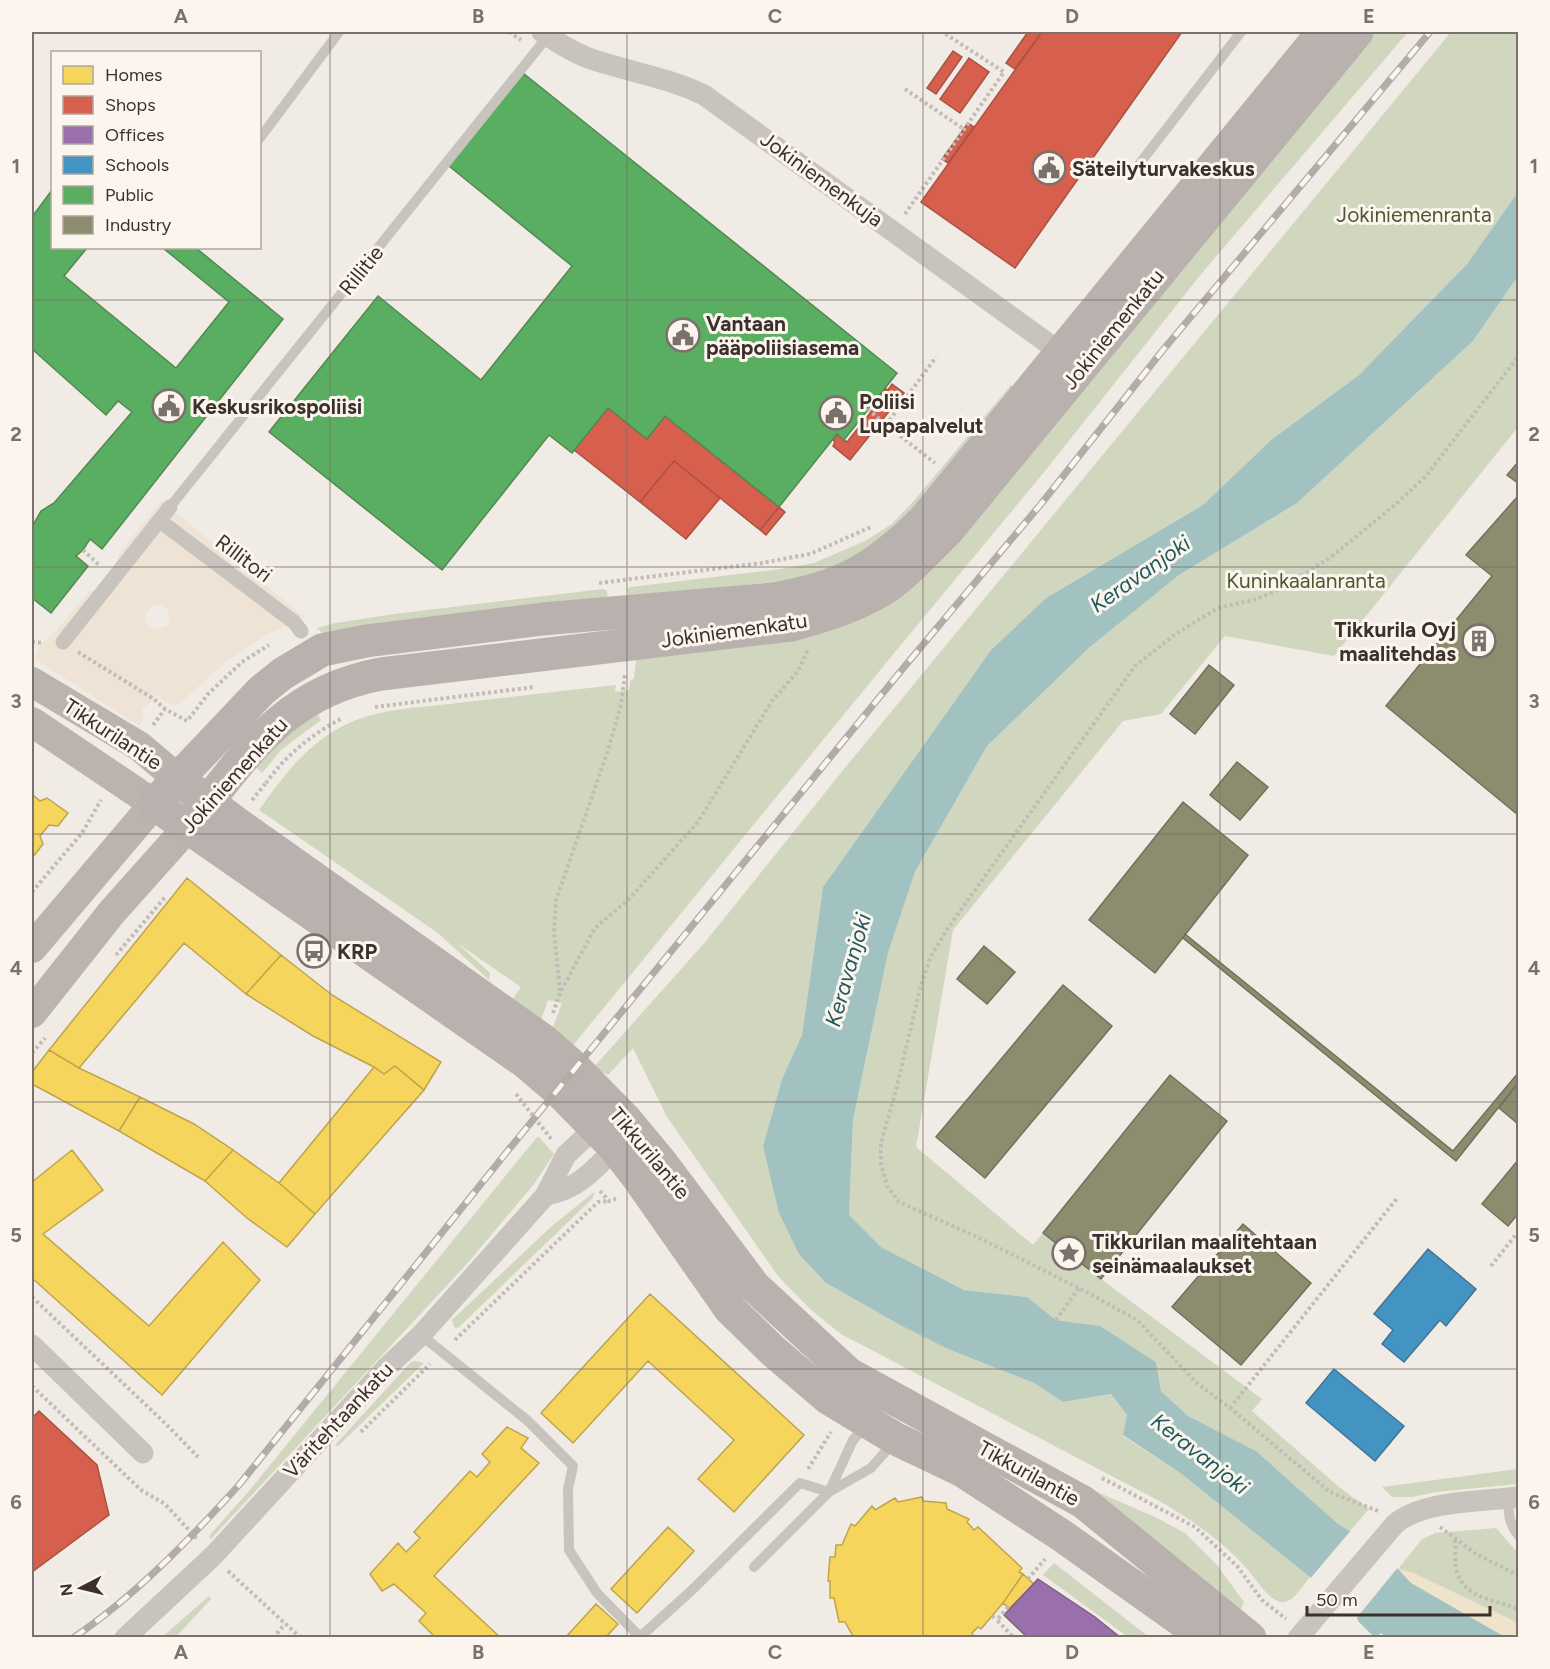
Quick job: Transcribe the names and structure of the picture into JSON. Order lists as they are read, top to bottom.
{
  "streets": {
    "main road": ["Jokiniemenkatu", "Tikkurilantie"],
    "street": ["Jokiniemenkuja", "Rillitori", "Väritehtaankatu"],
    "lane": ["Rillitie"]
  },
  "crossings": [
    ["Jokiniemenkuja", "Rillitie"],
    ["Jokiniemenkuja", "Jokiniemenkatu"],
    ["Jokiniemenkatu", "Tikkurilantie"],
    ["Tikkurilantie", "Väritehtaankatu"]
  ],
  "water": ["Keravanjoki"],
  "parks": ["Jokiniemenranta", "Kuninkaalanranta"],
  "places": {
    "public building": [
      "Säteilyturvakeskus",
      "Vantaan pääpoliisiasema",
      "Keskusrikospoliisi",
      "Poliisi Lupapalvelut"
    ],
    "building": ["Tikkurila Oyj maalitehdas"],
    "bus stop": ["KRP"],
    "place": ["Tikkurilan maalitehtaan seinämaalaukset"]
  },
  "legend": [
    "Homes",
    "Shops",
    "Offices",
    "Schools",
    "Public",
    "Industry"
  ],
  "scale_bar": "50 m",
  "north": "left",
  "grid": {
    "columns": [
      "A",
      "B",
      "C",
      "D",
      "E"
    ],
    "rows": [
      "1",
      "2",
      "3",
      "4",
      "5",
      "6"
    ]
  }
}
